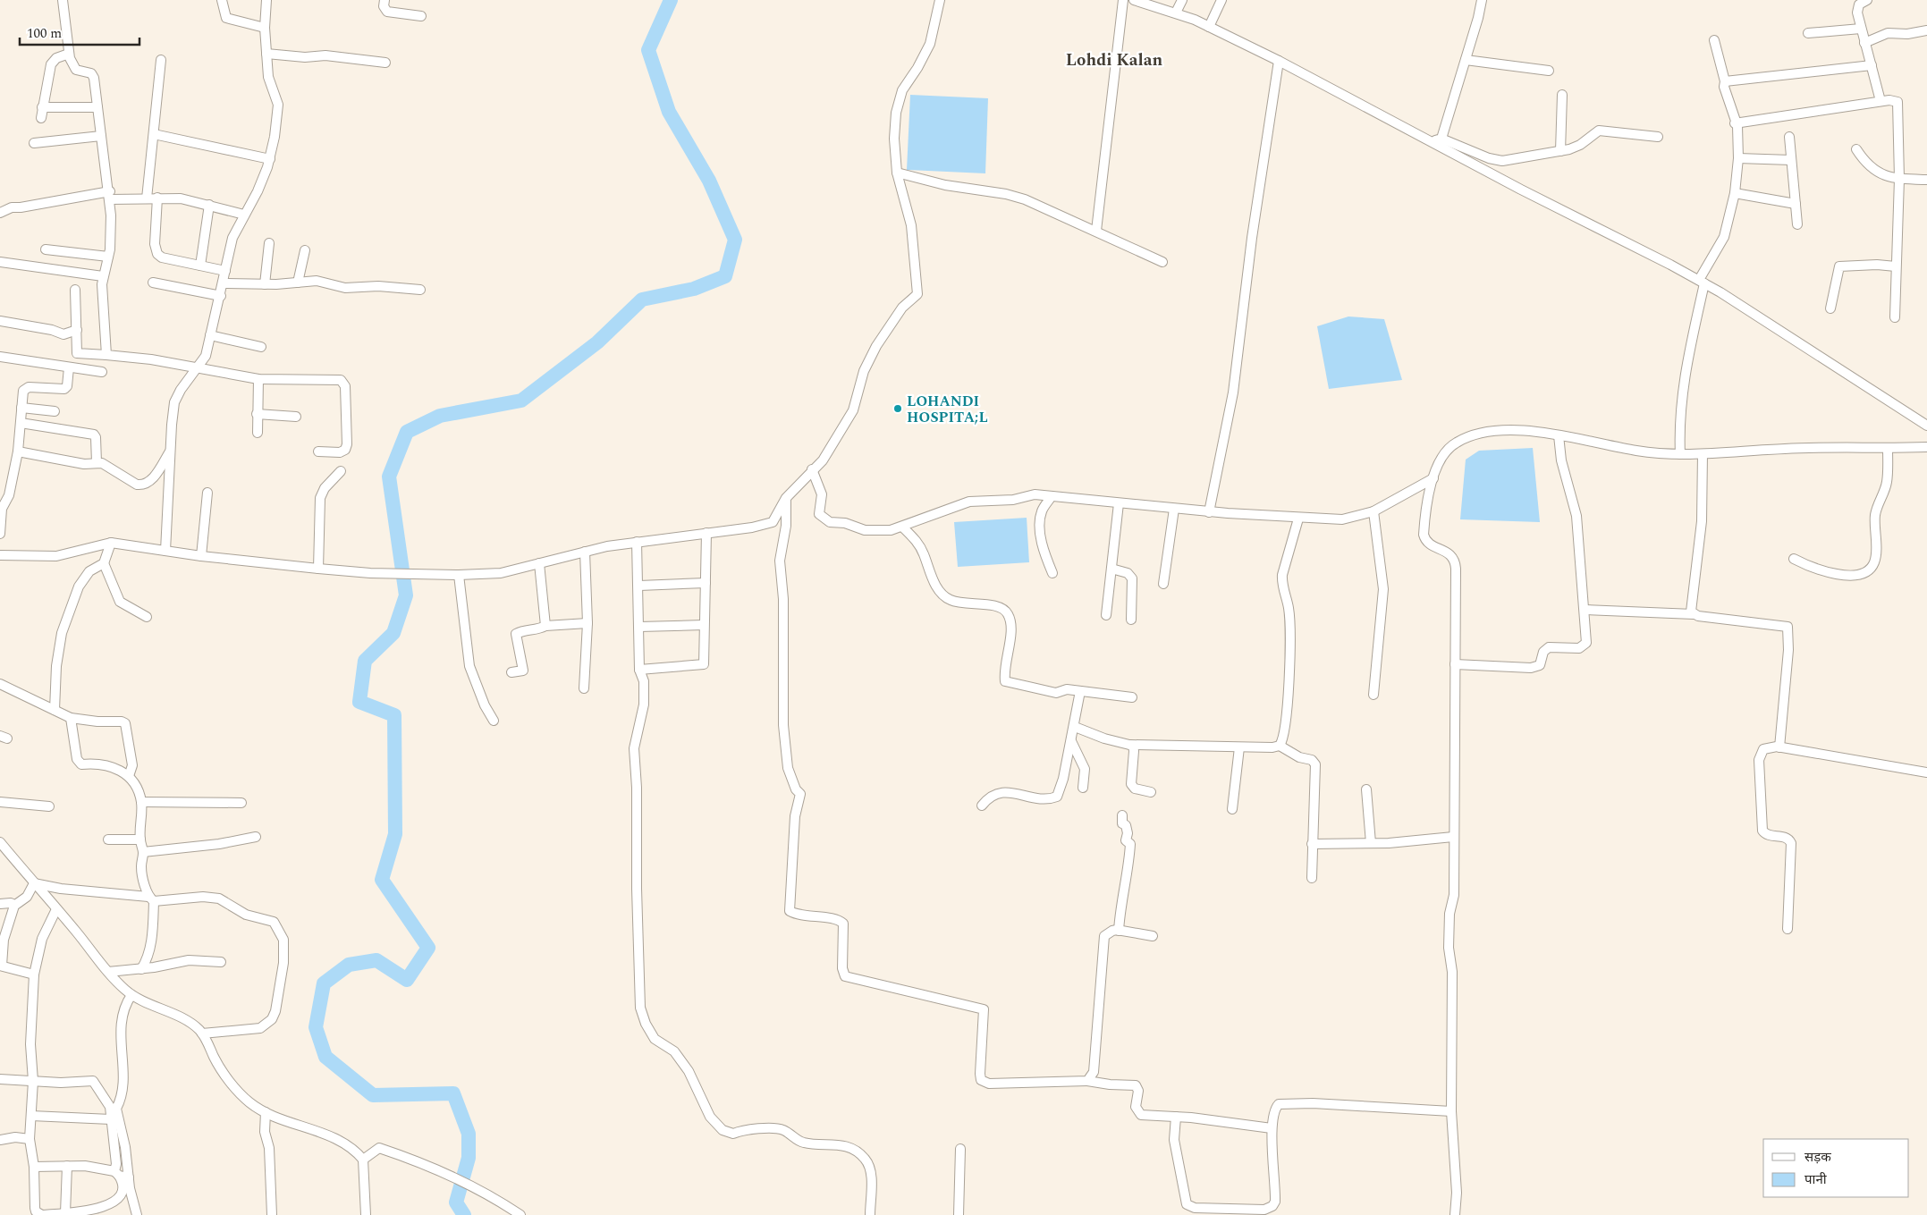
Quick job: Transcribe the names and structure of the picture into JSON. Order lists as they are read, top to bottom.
{
  "districts": ["Lohdi Kalan"],
  "places": ["LOHANDI HOSPITA;L"],
  "legend": ["सड़क", "पानी"],
  "scale_bar": "100 m"
}
